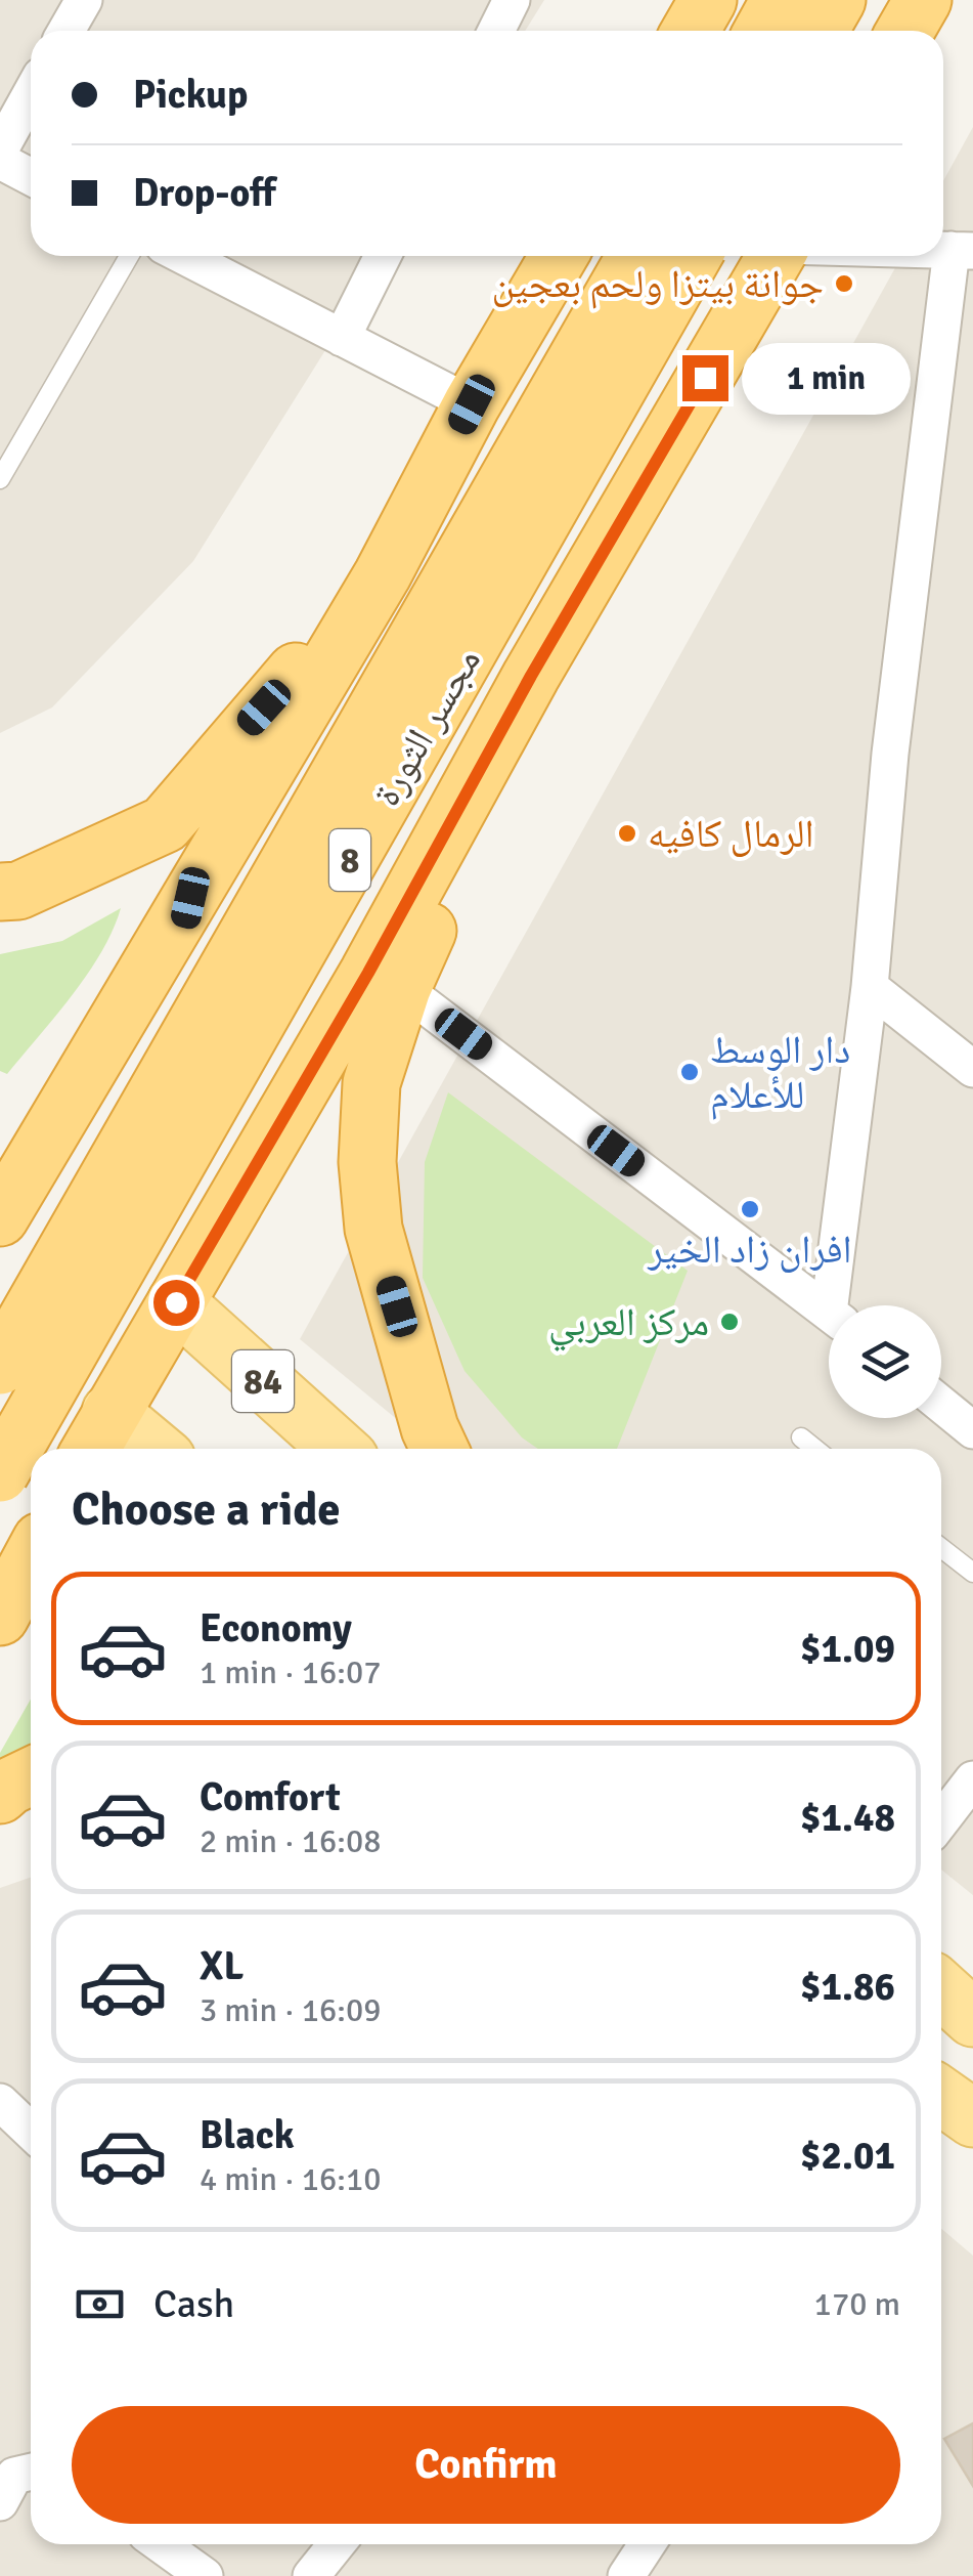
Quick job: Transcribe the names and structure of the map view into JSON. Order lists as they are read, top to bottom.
{
  "streets": {
    "highway": ["مجسر الثورة", "8", "84"]
  },
  "places": [
    "جوانة بيتزا ولحم بعجين",
    "الرمال كافيه",
    "دار الوسط للأعلام",
    "افران زاد الخير",
    "مركز العربي"
  ],
  "page": {
    "banner": ["Pickup", "Drop-off"],
    "bubble": "1 min",
    "heading": "Choose a ride",
    "list": [
      {
        "name": "Economy",
        "note": "1 min · 16:07",
        "value": "$1.09"
      },
      {
        "name": "Comfort",
        "note": "2 min · 16:08",
        "value": "$1.48"
      },
      {
        "name": "XL",
        "note": "3 min · 16:09",
        "value": "$1.86"
      },
      {
        "name": "Black",
        "note": "4 min · 16:10",
        "value": "$2.01"
      }
    ],
    "pay": ["Cash", "170 m"],
    "buttons": "Confirm"
  }
}
